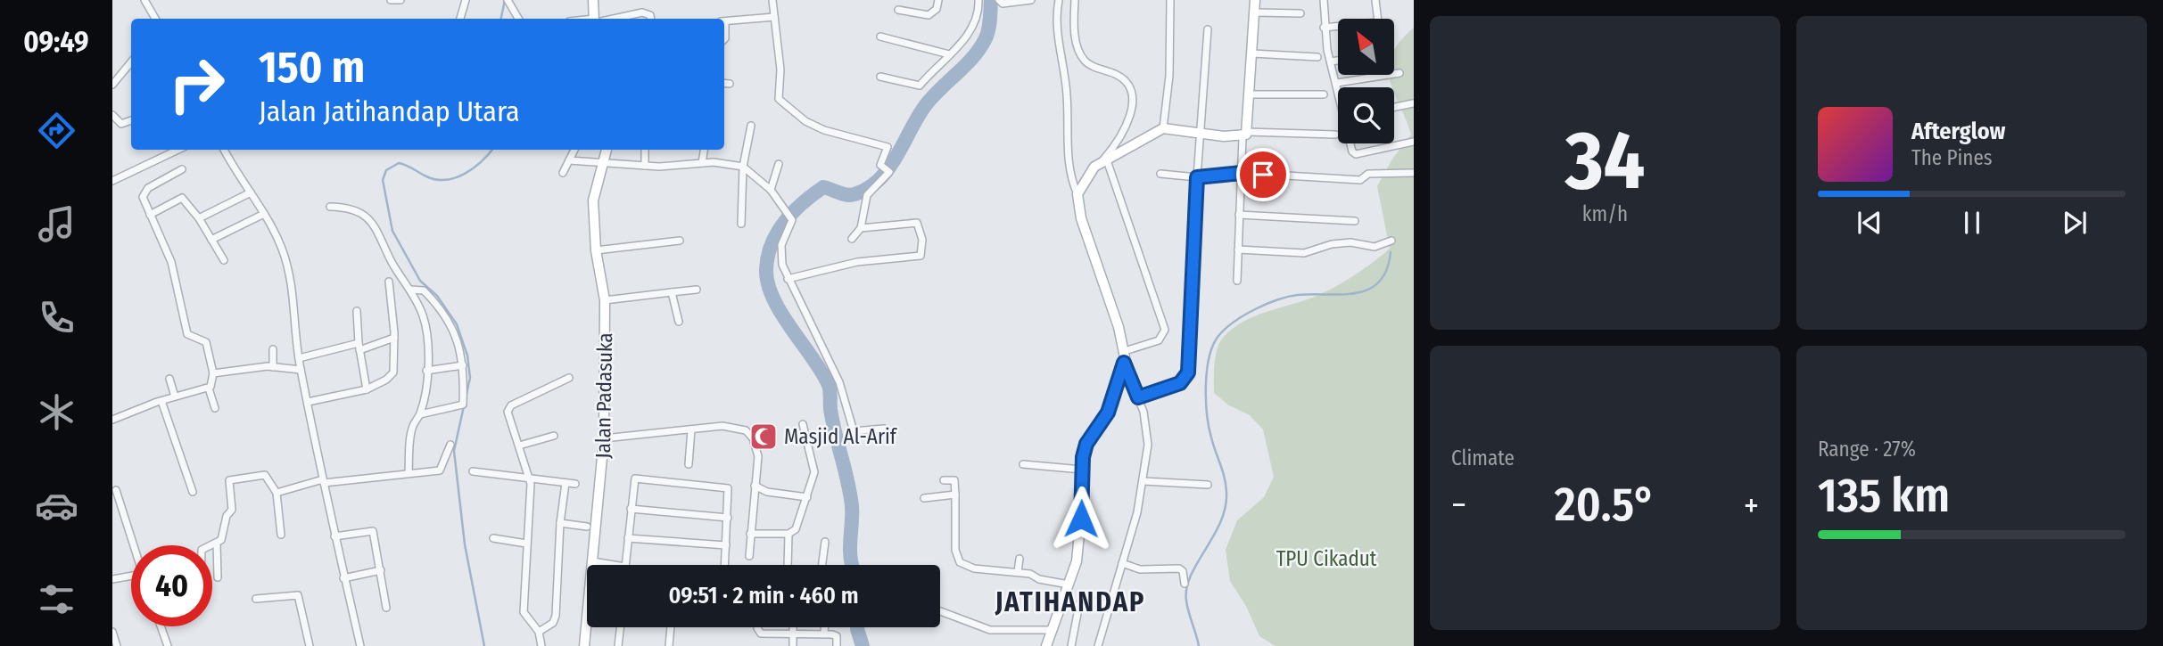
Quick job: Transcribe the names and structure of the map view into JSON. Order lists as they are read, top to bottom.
{
  "streets": {
    "street": ["Jalan Padasuka"]
  },
  "districts": ["JATIHANDAP"],
  "parks": ["TPU Cikadut"],
  "places": {
    "mosque": ["Masjid Al-Arif"]
  },
  "north": "top left",
  "page": {
    "tabs": "09:49",
    "tile": [
      ["34", "km/h"],
      "Climate",
      ["Range · 27%", "135 km"]
    ],
    "turn": ["150 m", "Jalan Jatihandap Utara"],
    "song": ["Afterglow", "The Pines"],
    "heat": ["−", "20.5°", "+"],
    "limit": "40",
    "trip": "09:51 · 2 min · 460 m"
  }
}
